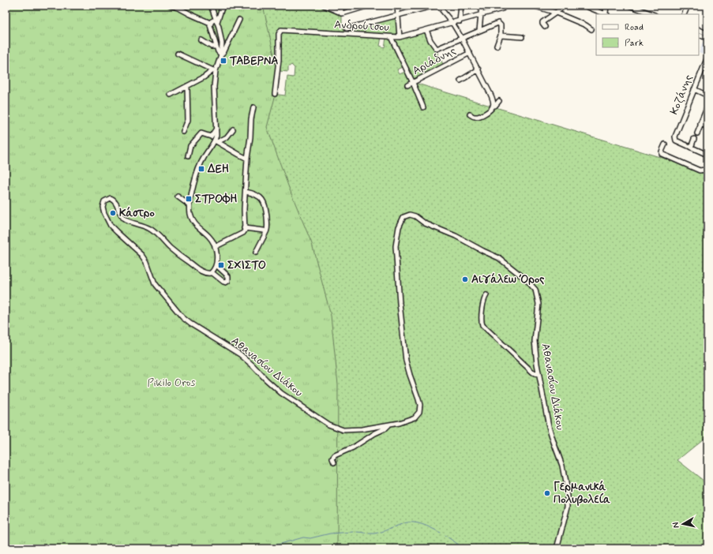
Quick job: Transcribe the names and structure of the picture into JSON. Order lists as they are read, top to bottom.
{
  "streets": {
    "street": [
      "Ανδρούτσου",
      "Αριάδνης",
      "Κοζάνης",
      "Αθανασίου Διάκου"
    ]
  },
  "parks": ["Pikilo Oros"],
  "places": {
    "transit": [
      "ΤΑΒΕΡΝΑ",
      "ΔΕΗ",
      "ΣΤΡΟΦΗ",
      "ΣΧΙΣΤΟ"
    ],
    "other": ["Κάστρο", "Αιγάλεω Όρος", "Γερμανικά Πολυβολεία"]
  },
  "legend": ["Road", "Park"],
  "north": "left"
}
